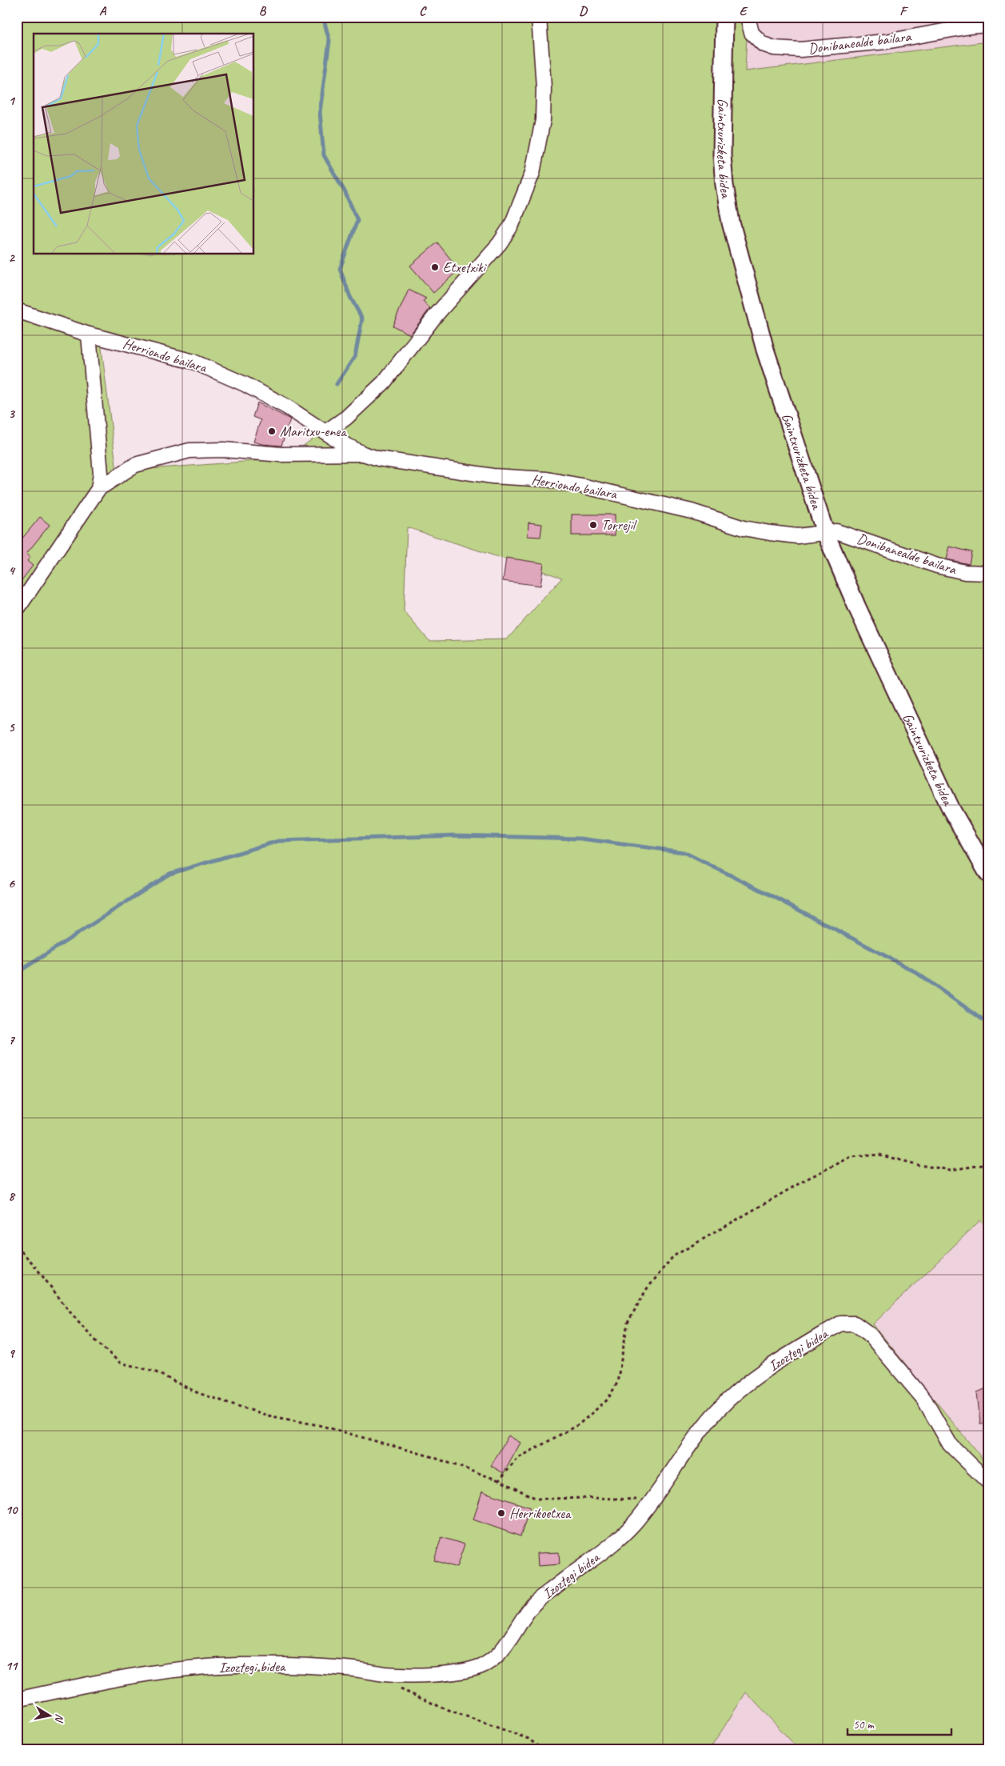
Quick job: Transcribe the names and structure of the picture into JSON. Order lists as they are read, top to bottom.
{
  "streets": {
    "main road": ["Gaintxurizketa bidea"],
    "street": ["Donibanealde bailara", "Herriondo bailara", "Izoztegi bidea"]
  },
  "crossings": [
    ["Donibanealde bailara", "Gaintxurizketa bidea"],
    ["Donibanealde bailara", "Herriondo bailara"],
    ["Gaintxurizketa bidea", "Herriondo bailara"]
  ],
  "places": [
    "Etxetxiki",
    "Maritxu-enea",
    "Torrejil",
    "Herrikoetxea"
  ],
  "scale_bar": "50 m",
  "north": "right",
  "grid": {
    "columns": [
      "A",
      "B",
      "C",
      "D",
      "E",
      "F"
    ],
    "rows": [
      "1",
      "2",
      "3",
      "4",
      "5",
      "6",
      "7",
      "8",
      "9",
      "10",
      "11"
    ]
  }
}
